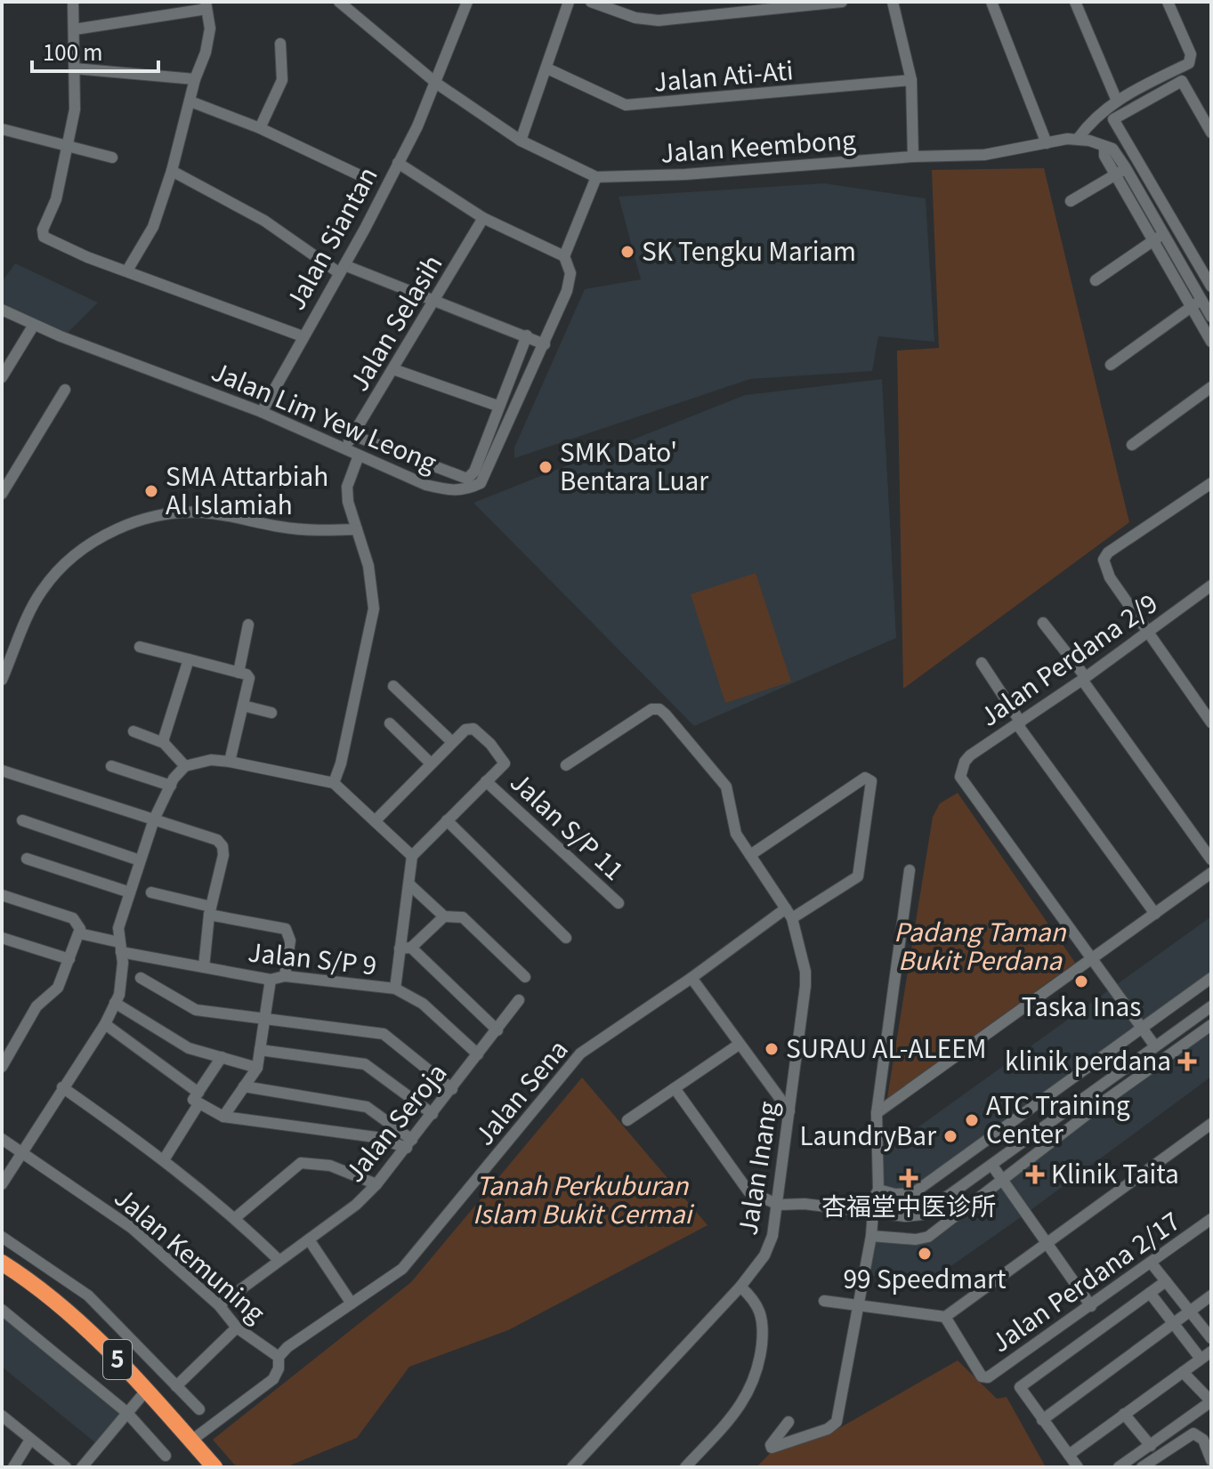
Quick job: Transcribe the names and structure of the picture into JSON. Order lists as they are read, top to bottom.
{
  "streets": {
    "highway": ["5"],
    "street": [
      "Jalan Ati-Ati",
      "Jalan Keembong",
      "Jalan Siantan",
      "Jalan Selasih",
      "Jalan Lim Yew Leong",
      "Jalan Perdana 2/9",
      "Jalan S/P 11",
      "Jalan S/P 9",
      "Jalan Sena",
      "Jalan Seroja",
      "Jalan Inang",
      "Jalan Kemuning",
      "Jalan Perdana 2/17"
    ]
  },
  "crossings": [
    ["Jalan Keembong", "Jalan Siantan"],
    ["Jalan Keembong", "Jalan Lim Yew Leong"],
    ["Jalan Siantan", "Jalan Lim Yew Leong"],
    ["Jalan Selasih", "Jalan Lim Yew Leong"],
    ["Jalan S/P 9", "Jalan Seroja"],
    ["Jalan Sena", "Jalan Inang"],
    ["Jalan Sena", "Jalan Kemuning"],
    ["Jalan Sena", "5"],
    ["Jalan Seroja", "Jalan Kemuning"]
  ],
  "parks": ["Padang Taman Bukit Perdana", "Tanah Perkuburan Islam Bukit Cermai"],
  "places": {
    "other": [
      "SK Tengku Mariam",
      "SMK Dato' Bentara Luar",
      "SMA Attarbiah Al Islamiah",
      "Taska Inas",
      "SURAU AL-ALEEM",
      "ATC Training Center",
      "LaundryBar",
      "99 Speedmart"
    ],
    "health": ["klinik perdana", "Klinik Taita", "杏福堂中医诊所"]
  },
  "scale_bar": "100 m"
}
